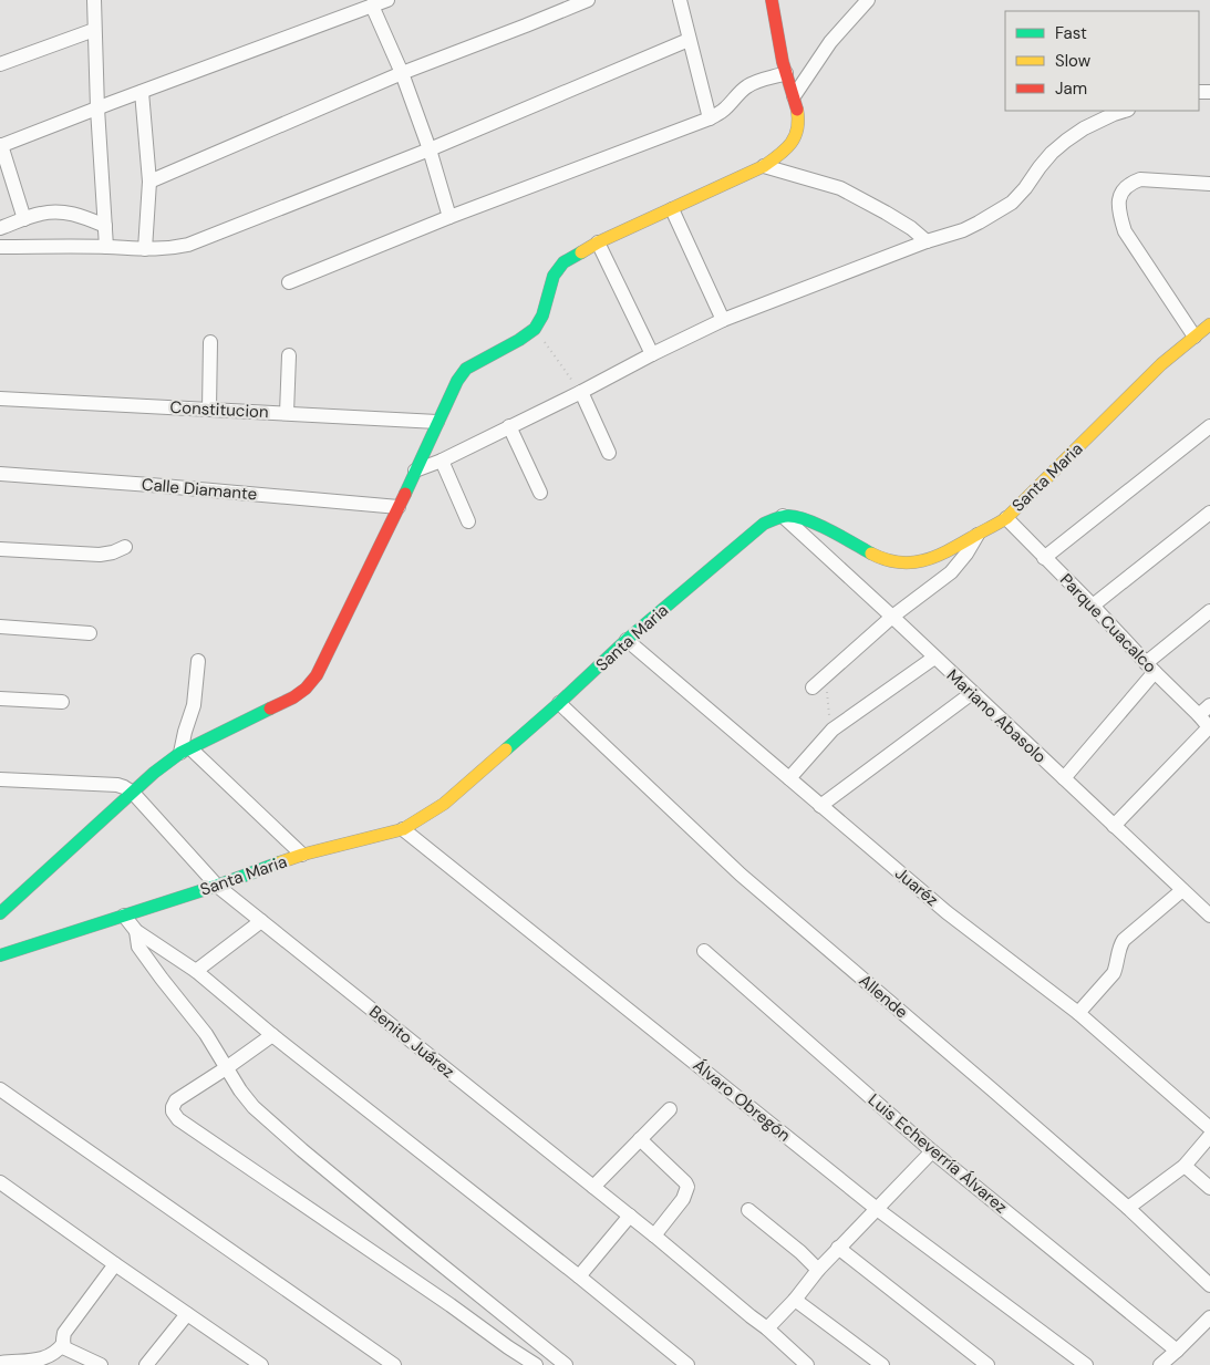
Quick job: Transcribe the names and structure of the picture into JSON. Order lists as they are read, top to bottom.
{
  "streets": {
    "street": [
      "Constitucion",
      "Santa Maria",
      "Calle Diamante",
      "Parque Cuacalco",
      "Mariano Abasolo",
      "Juaréz",
      "Allende",
      "Benito Juárez",
      "Álvaro Obregón",
      "Luis Echeverría Álvarez"
    ]
  },
  "crossings": [
    ["Santa Maria", "Parque Cuacalco"],
    ["Santa Maria", "Mariano Abasolo"],
    ["Santa Maria", "Juaréz"],
    ["Santa Maria", "Allende"],
    ["Santa Maria", "Benito Juárez"],
    ["Santa Maria", "Álvaro Obregón"]
  ],
  "legend": ["Fast", "Slow", "Jam"]
}
